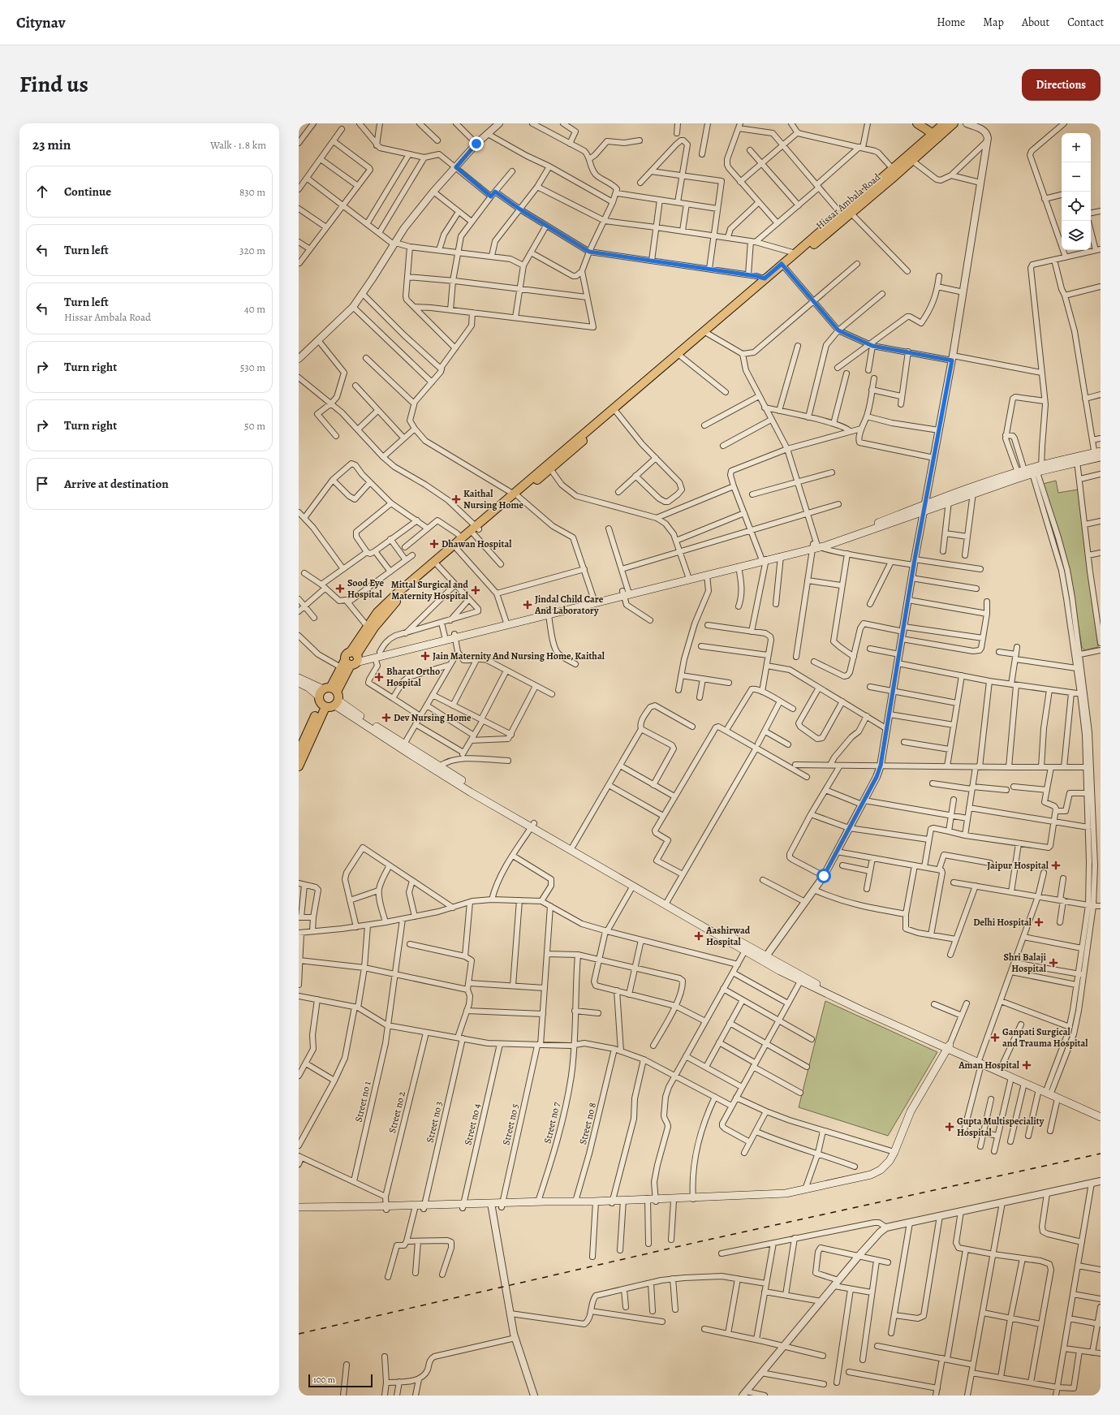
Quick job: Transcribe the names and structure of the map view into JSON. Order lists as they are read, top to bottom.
{
  "streets": {
    "main road": ["Hissar Ambala Road"],
    "street": [
      "Street no 1",
      "Street no 2",
      "Street no 3",
      "Street no 7",
      "Street no 8",
      "Street no 4",
      "Street no 5"
    ]
  },
  "places": {
    "health": [
      "Kaithal Nursing Home",
      "Dhawan Hospital",
      "Sood Eye Hospital",
      "Mittal Surgical and Maternity Hospital",
      "Jindal Child Care And Laboratory",
      "Jain Maternity And Nursing Home, Kaithal",
      "Bharat Ortho Hospital",
      "Dev Nursing Home",
      "Jaipur Hospital",
      "Delhi Hospital",
      "Aashirwad Hospital",
      "Shri Balaji Hospital",
      "Ganpati Surgical and Trauma Hospital",
      "Aman Hospital",
      "Gupta Multispeciality Hospital"
    ]
  },
  "scale_bar": "100 m",
  "page": {
    "header": "Citynav",
    "nav": [
      "Home",
      "Map",
      "About",
      "Contact"
    ],
    "title": "Find us",
    "buttons": "Directions",
    "heading": ["23 min", "Walk · 1.8 km"],
    "map_buttons": ["+", "−"],
    "list": [
      ["Continue", "830 m"],
      ["Turn left", "320 m"],
      ["Turn left", "Hissar Ambala Road", "40 m"],
      ["Turn right", "530 m"],
      ["Turn right", "50 m"],
      "Arrive at destination"
    ],
    "scale": "100 m"
  }
}
